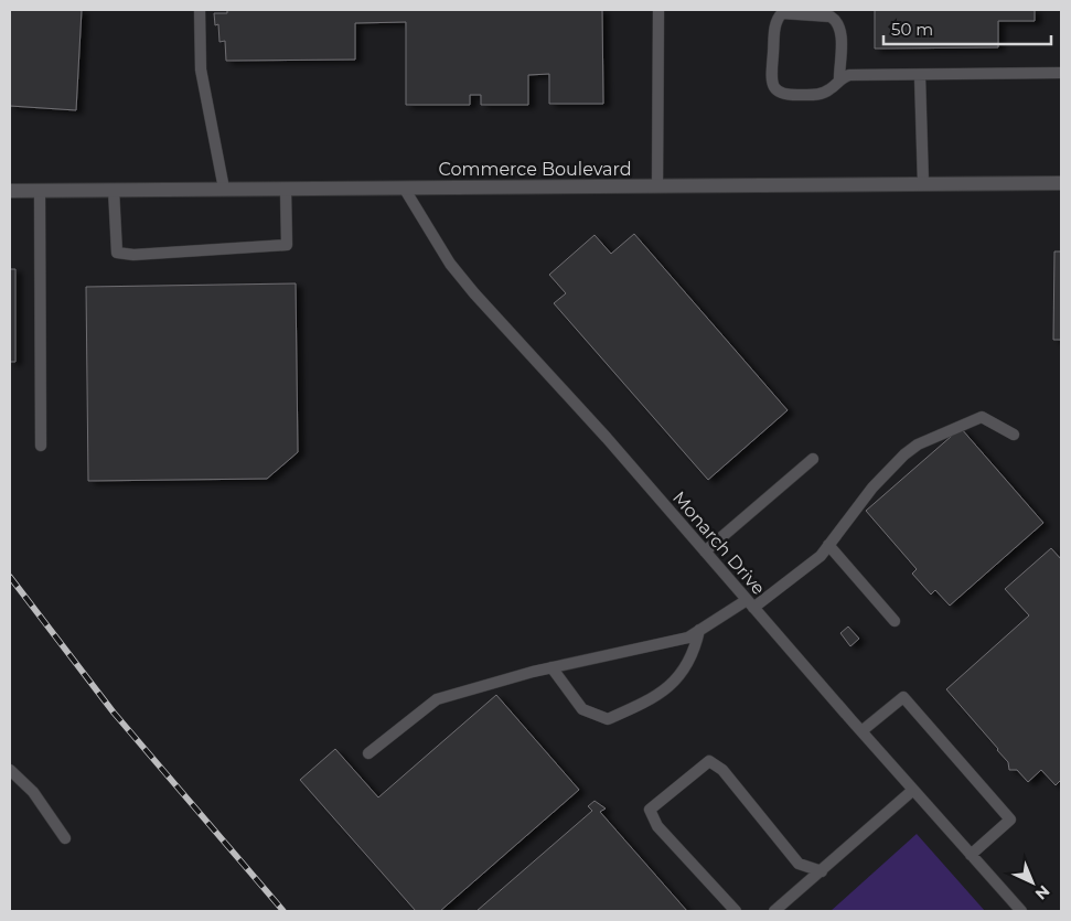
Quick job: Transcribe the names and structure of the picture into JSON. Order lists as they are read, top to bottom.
{
  "streets": {
    "street": ["Commerce Boulevard"],
    "lane": ["Monarch Drive"]
  },
  "crossings": [
    ["Commerce Boulevard", "Monarch Drive"]
  ],
  "scale_bar": "50 m",
  "north": "bottom right"
}
